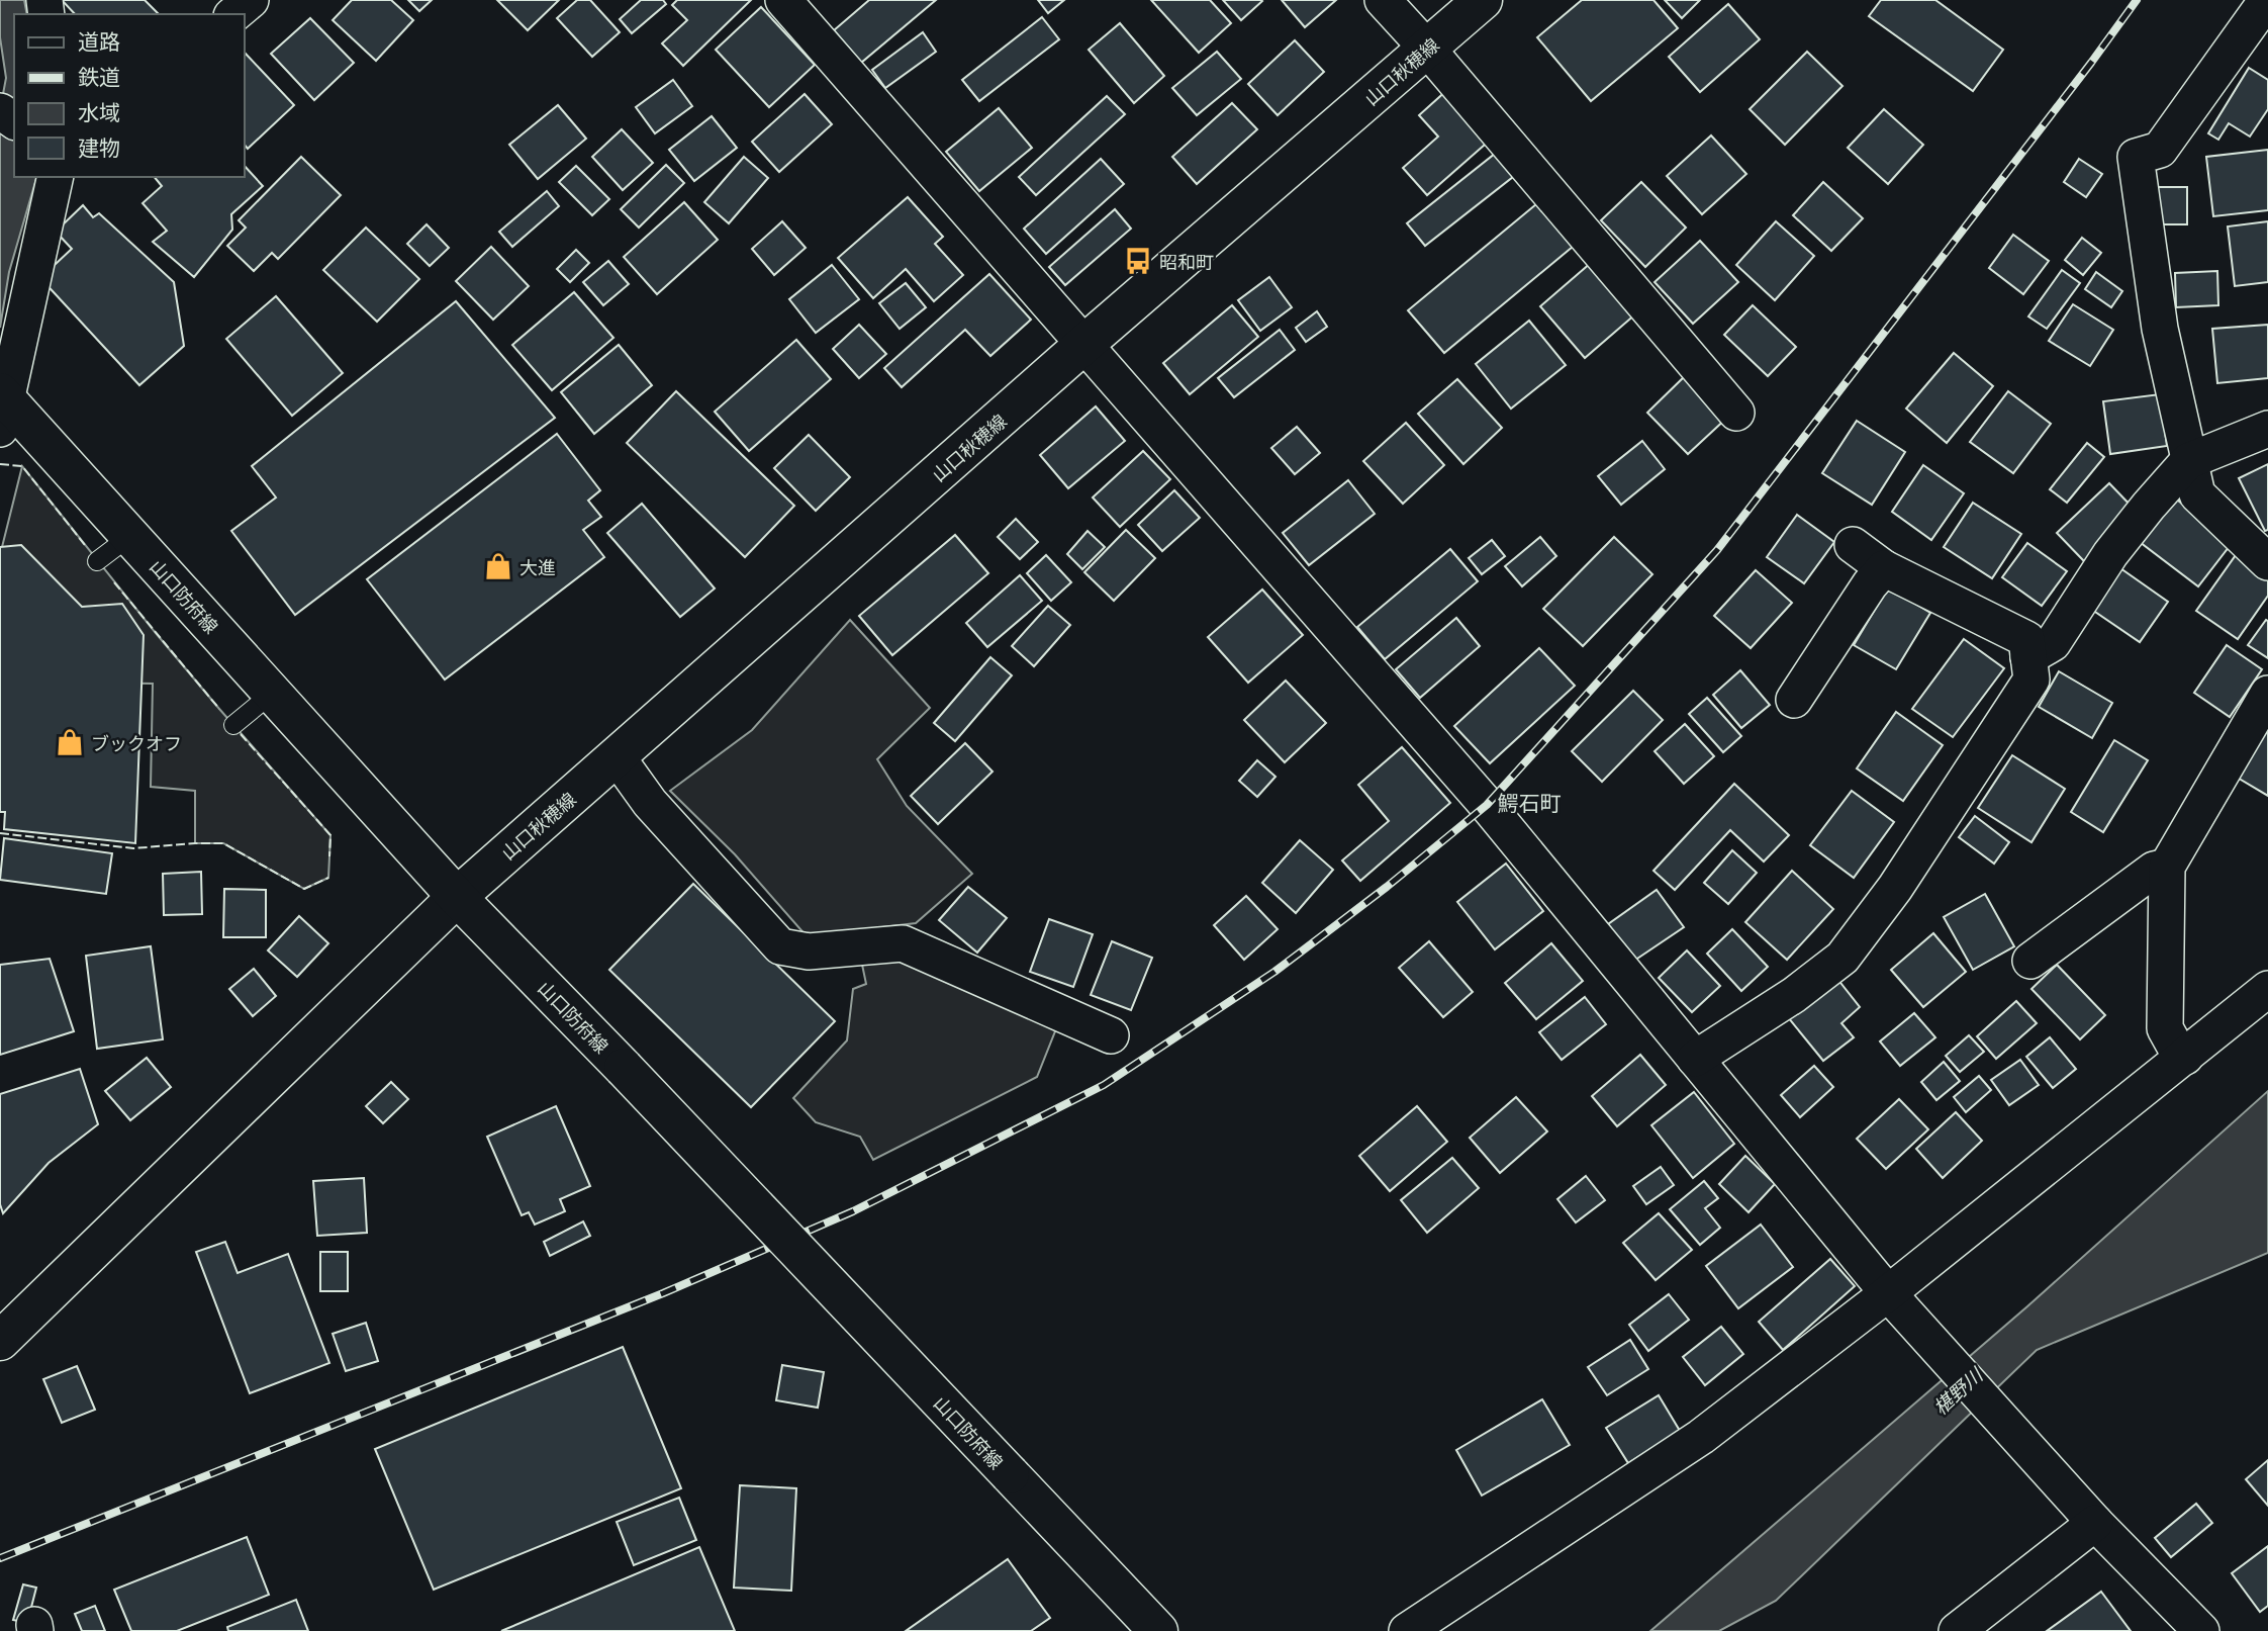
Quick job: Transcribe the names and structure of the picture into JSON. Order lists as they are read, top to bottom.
{
  "streets": {
    "main road": ["山口秋穂線", "山口防府線"]
  },
  "crossings": [
    ["山口秋穂線", "山口防府線"]
  ],
  "districts": ["鰐石町"],
  "water": ["椹野川"],
  "places": {
    "bus stop": ["昭和町"],
    "shop": ["大進", "ブックオフ"]
  },
  "legend": [
    "道路",
    "鉄道",
    "水域",
    "建物"
  ]
}
